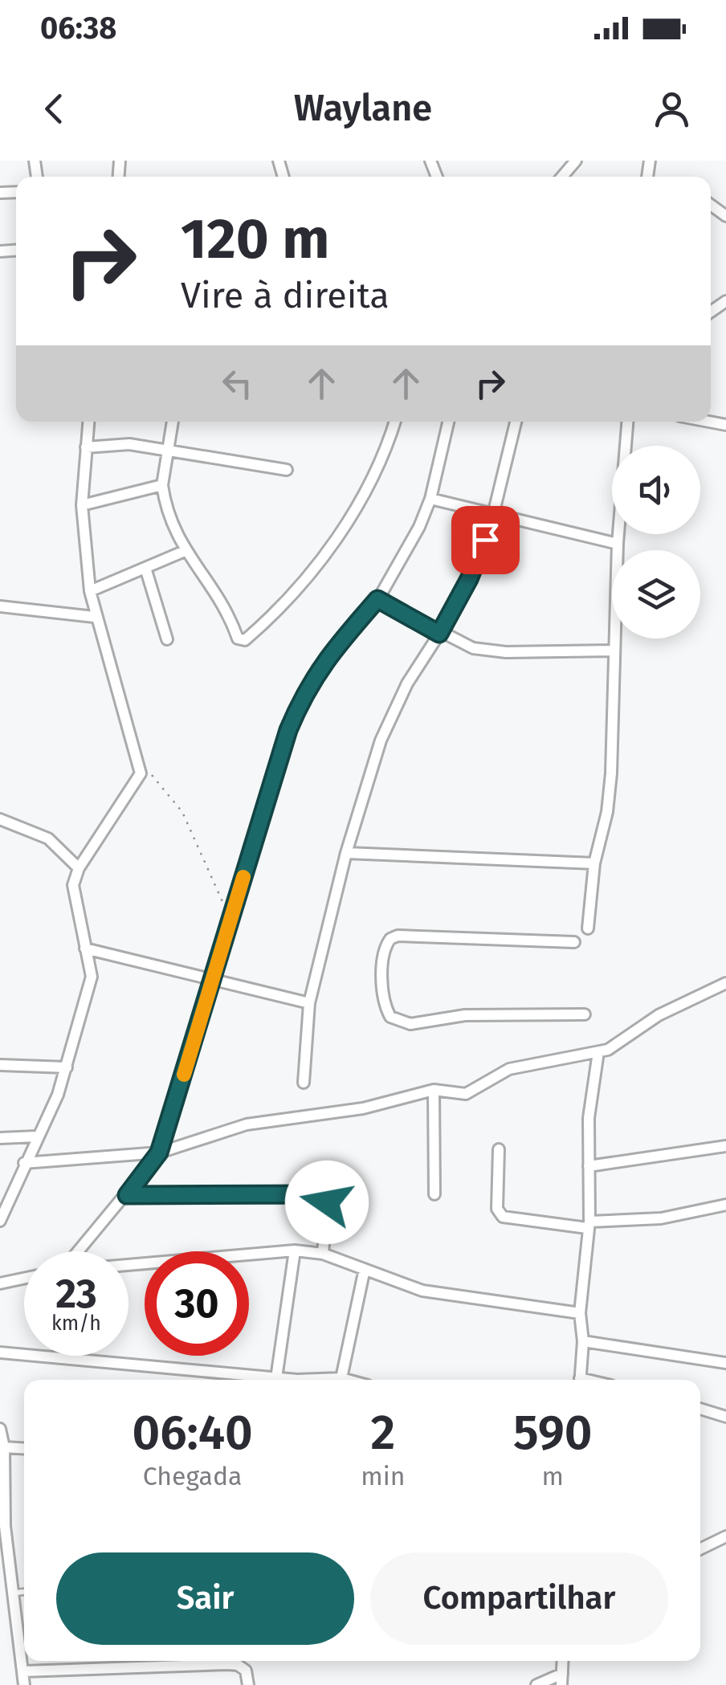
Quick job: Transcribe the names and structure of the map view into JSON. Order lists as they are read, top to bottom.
{
  "page": {
    "status": "06:38",
    "header": "Waylane",
    "turn": ["120 m", "Vire à direita"],
    "speed": "23 km/h",
    "limit": "30",
    "eta": [
      "06:40",
      "Chegada",
      "2",
      "min",
      "590",
      "m"
    ],
    "buttons": ["Sair", "Compartilhar"]
  }
}
